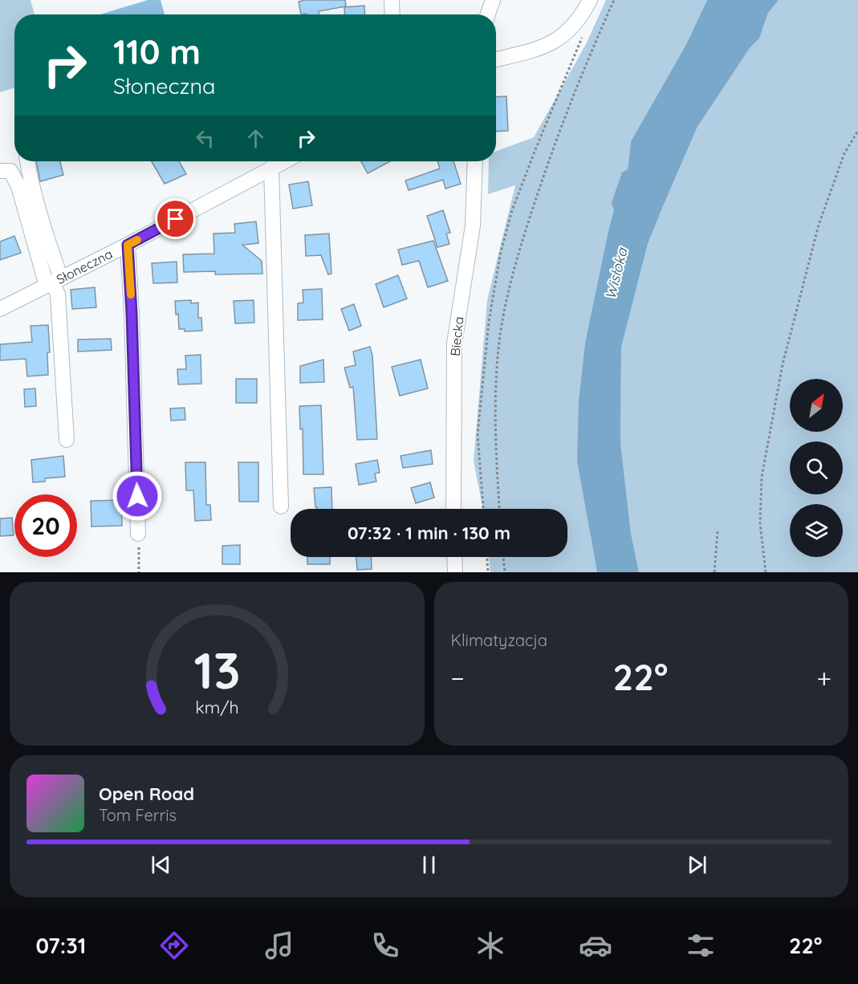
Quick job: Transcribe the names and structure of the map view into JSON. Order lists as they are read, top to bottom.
{
  "streets": {
    "street": ["Słoneczna", "Biecka"]
  },
  "water": ["Wisłoka"],
  "north": "top right",
  "page": {
    "turn": ["110 m", "Słoneczna"],
    "limit": "20",
    "trip": "07:32 · 1 min · 130 m",
    "tile": "Klimatyzacja",
    "heat": ["−", "22°", "+"],
    "song": ["Open Road", "Tom Ferris"],
    "tabs": ["07:31", "22°"],
    "gauge": ["13", "km/h"]
  }
}
